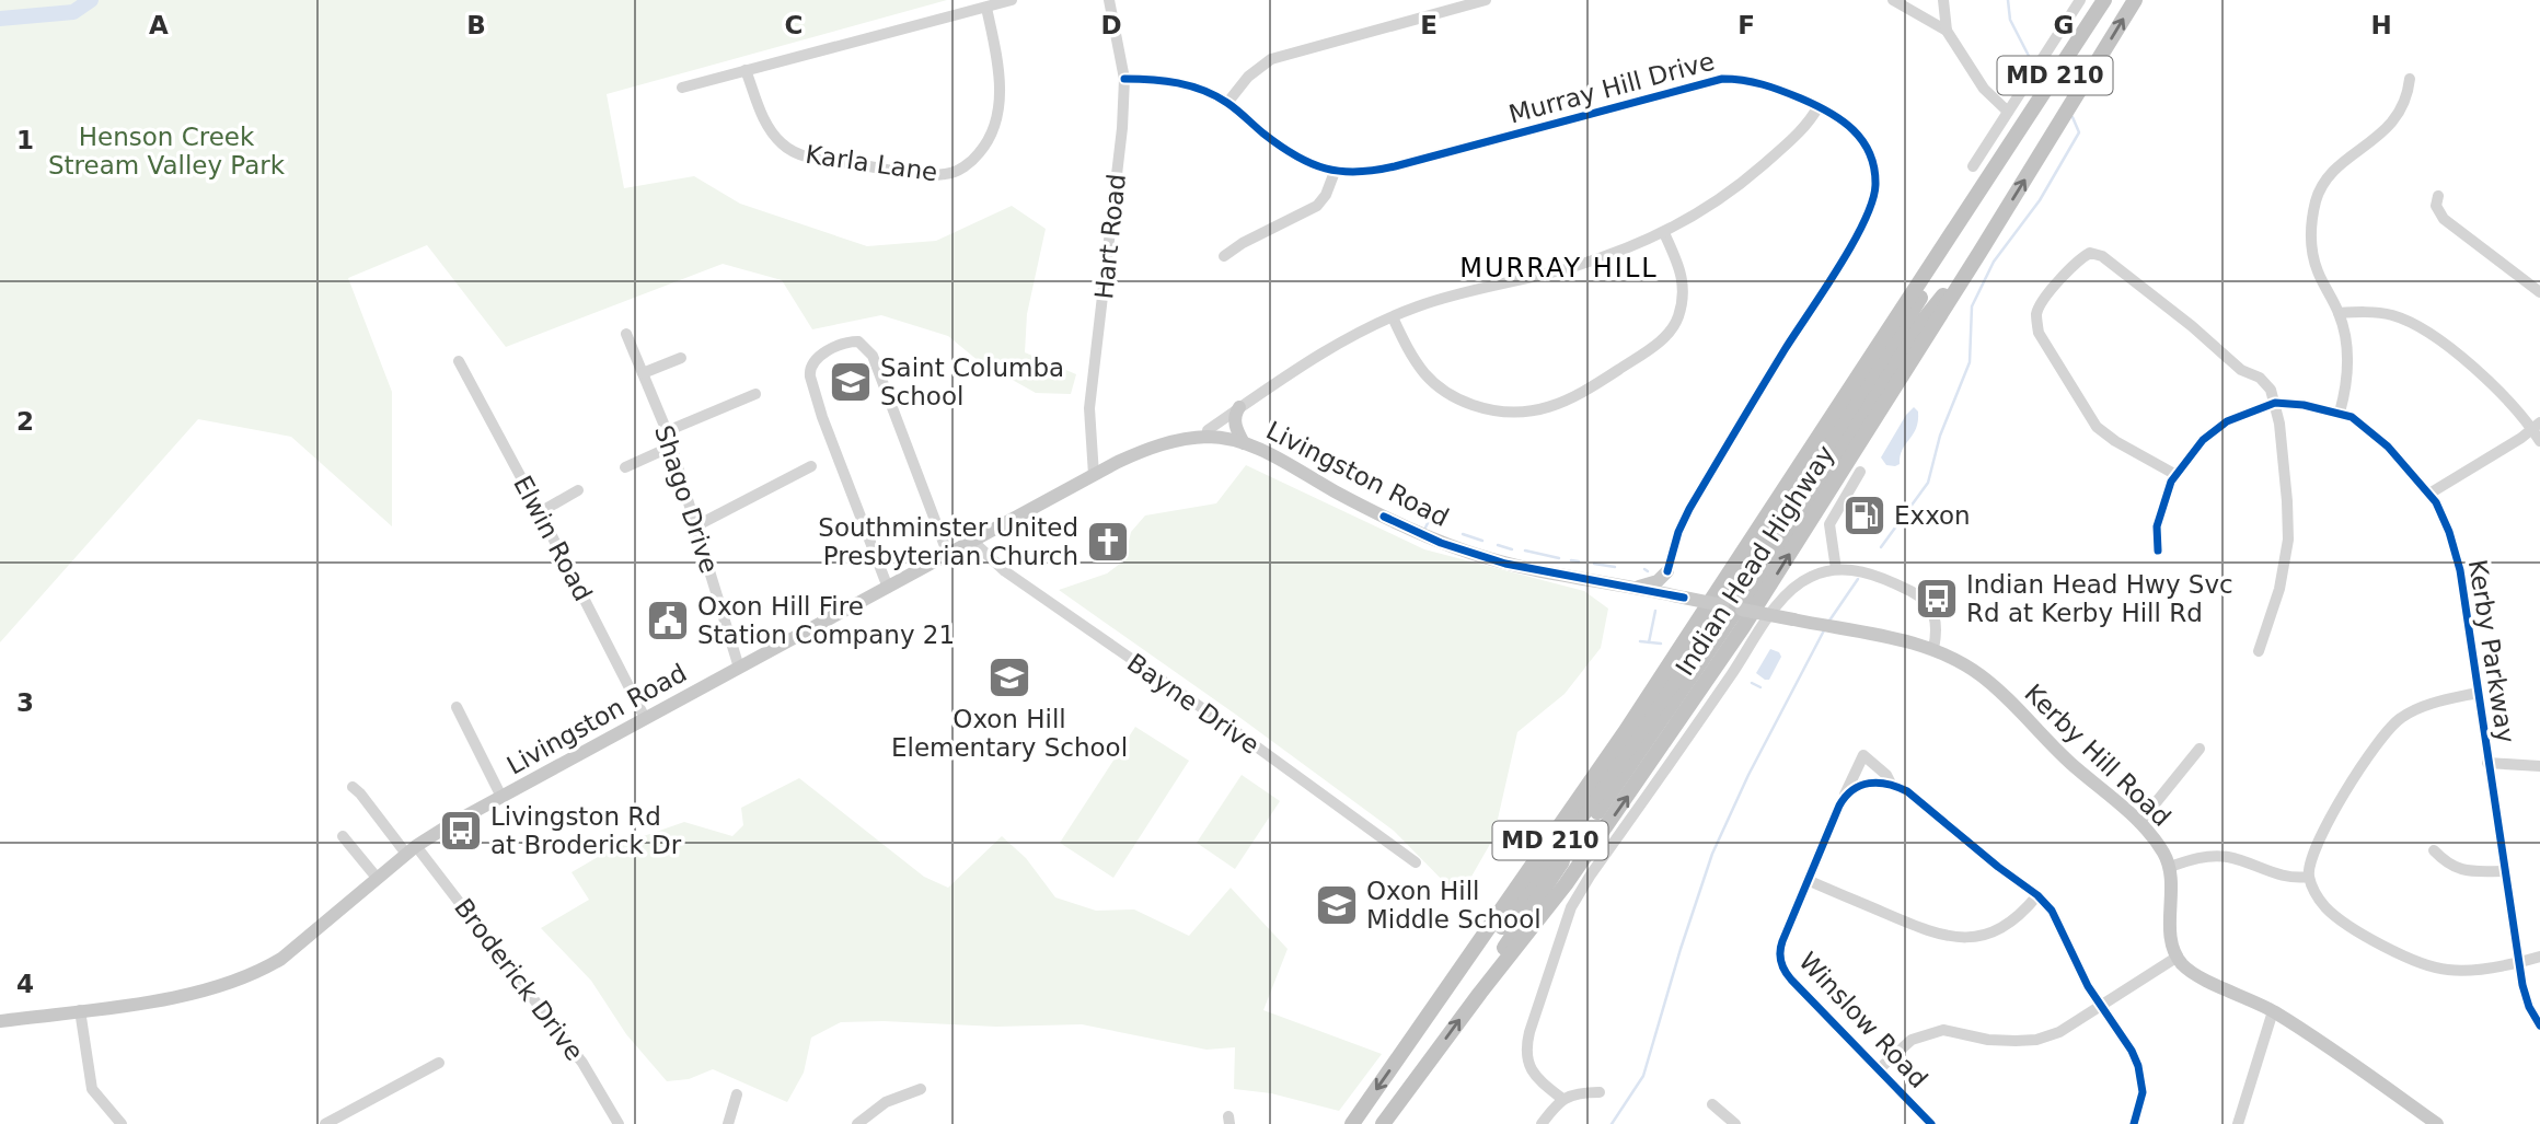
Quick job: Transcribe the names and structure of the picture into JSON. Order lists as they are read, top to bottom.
{
  "streets": {
    "highway": ["MD 210", "Indian Head Highway"],
    "main road": ["Livingston Road", "Kerby Hill Road"],
    "street": [
      "Murray Hill Drive",
      "Karla Lane",
      "Hart Road",
      "Shago Drive",
      "Elwin Road",
      "Kerby Parkway",
      "Bayne Drive",
      "Broderick Drive",
      "Winslow Road"
    ]
  },
  "crossings": [
    ["Murray Hill Drive", "Hart Road"],
    ["Hart Road", "Livingston Road"],
    ["Livingston Road", "Shago Drive"],
    ["Livingston Road", "Elwin Road"],
    ["Livingston Road", "Bayne Drive"],
    ["Livingston Road", "Kerby Hill Road"],
    ["Livingston Road", "Broderick Drive"]
  ],
  "districts": ["MURRAY HILL"],
  "parks": ["Henson Creek Stream Valley Park"],
  "places": {
    "school or university": ["Saint Columba School", "Oxon Hill Elementary School", "Oxon Hill Middle School"],
    "fuel station": ["Exxon"],
    "church": ["Southminster United Presbyterian Church"],
    "bus stop": ["Indian Head Hwy Svc Rd at Kerby Hill Rd", "Livingston Rd at Broderick Dr"],
    "public building": ["Oxon Hill Fire Station Company 21"]
  },
  "grid": {
    "columns": [
      "A",
      "B",
      "C",
      "D",
      "E",
      "F",
      "G",
      "H"
    ],
    "rows": [
      "1",
      "2",
      "3",
      "4"
    ]
  }
}
